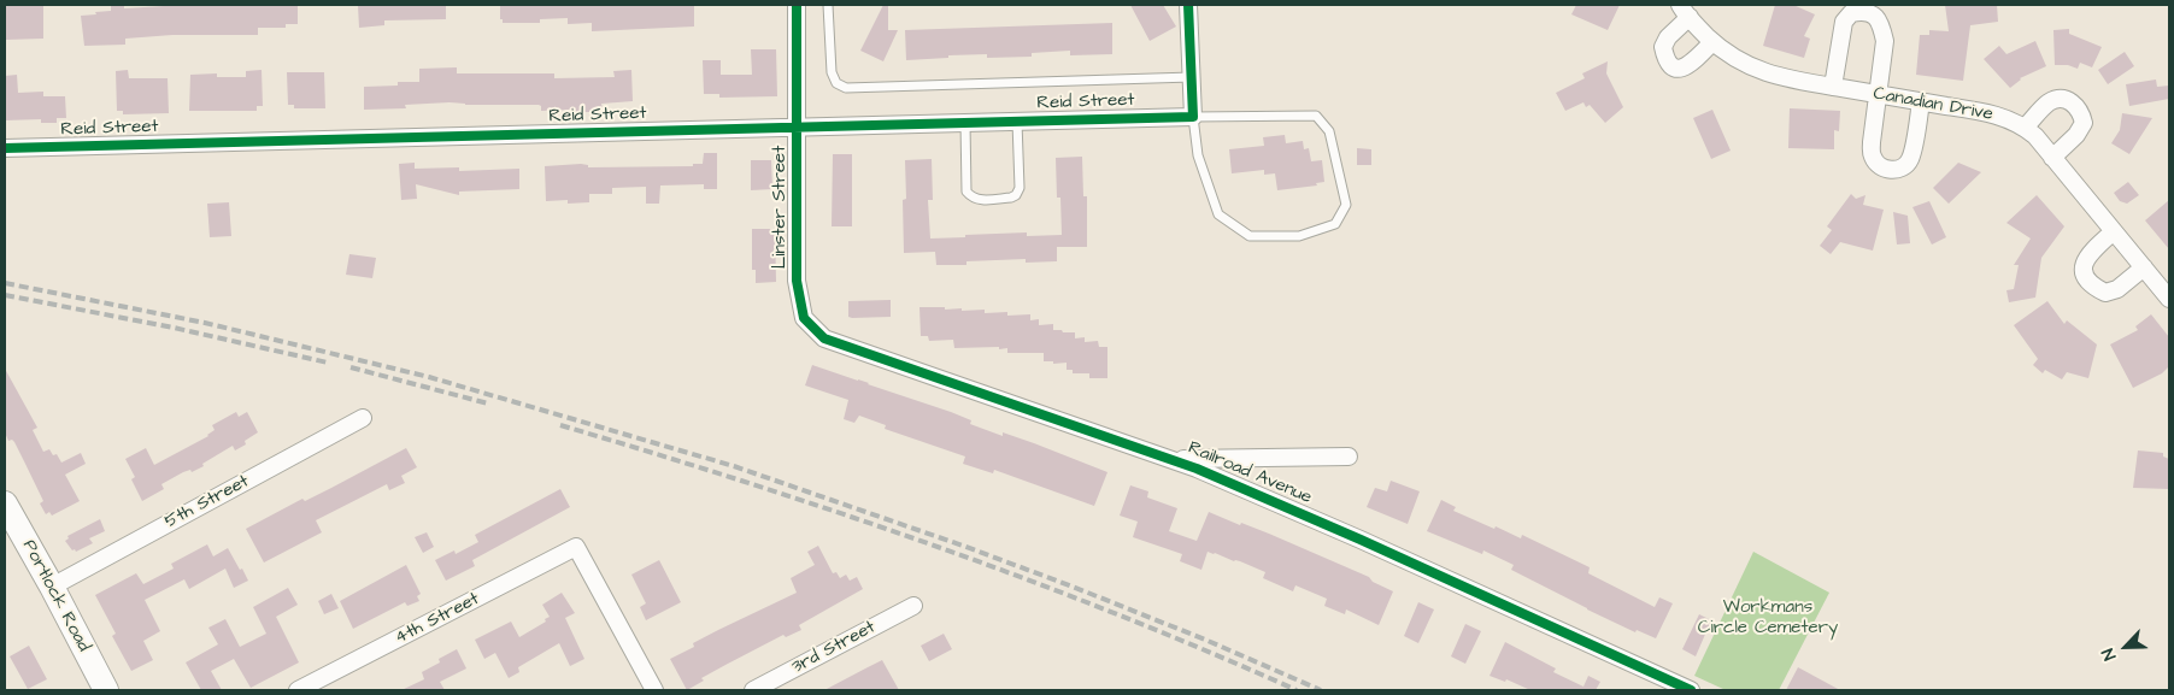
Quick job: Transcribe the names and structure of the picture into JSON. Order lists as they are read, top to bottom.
{
  "streets": {
    "main road": ["Portlock Road"],
    "street": [
      "Reid Street",
      "Canadian Drive",
      "Linster Street",
      "Railroad Avenue",
      "5th Street",
      "4th Street",
      "3rd Street"
    ]
  },
  "crossings": [
    ["Reid Street", "Linster Street"],
    ["Linster Street", "Railroad Avenue"],
    ["5th Street", "Portlock Road"]
  ],
  "parks": ["Workmans Circle Cemetery"],
  "north": "bottom left"
}
